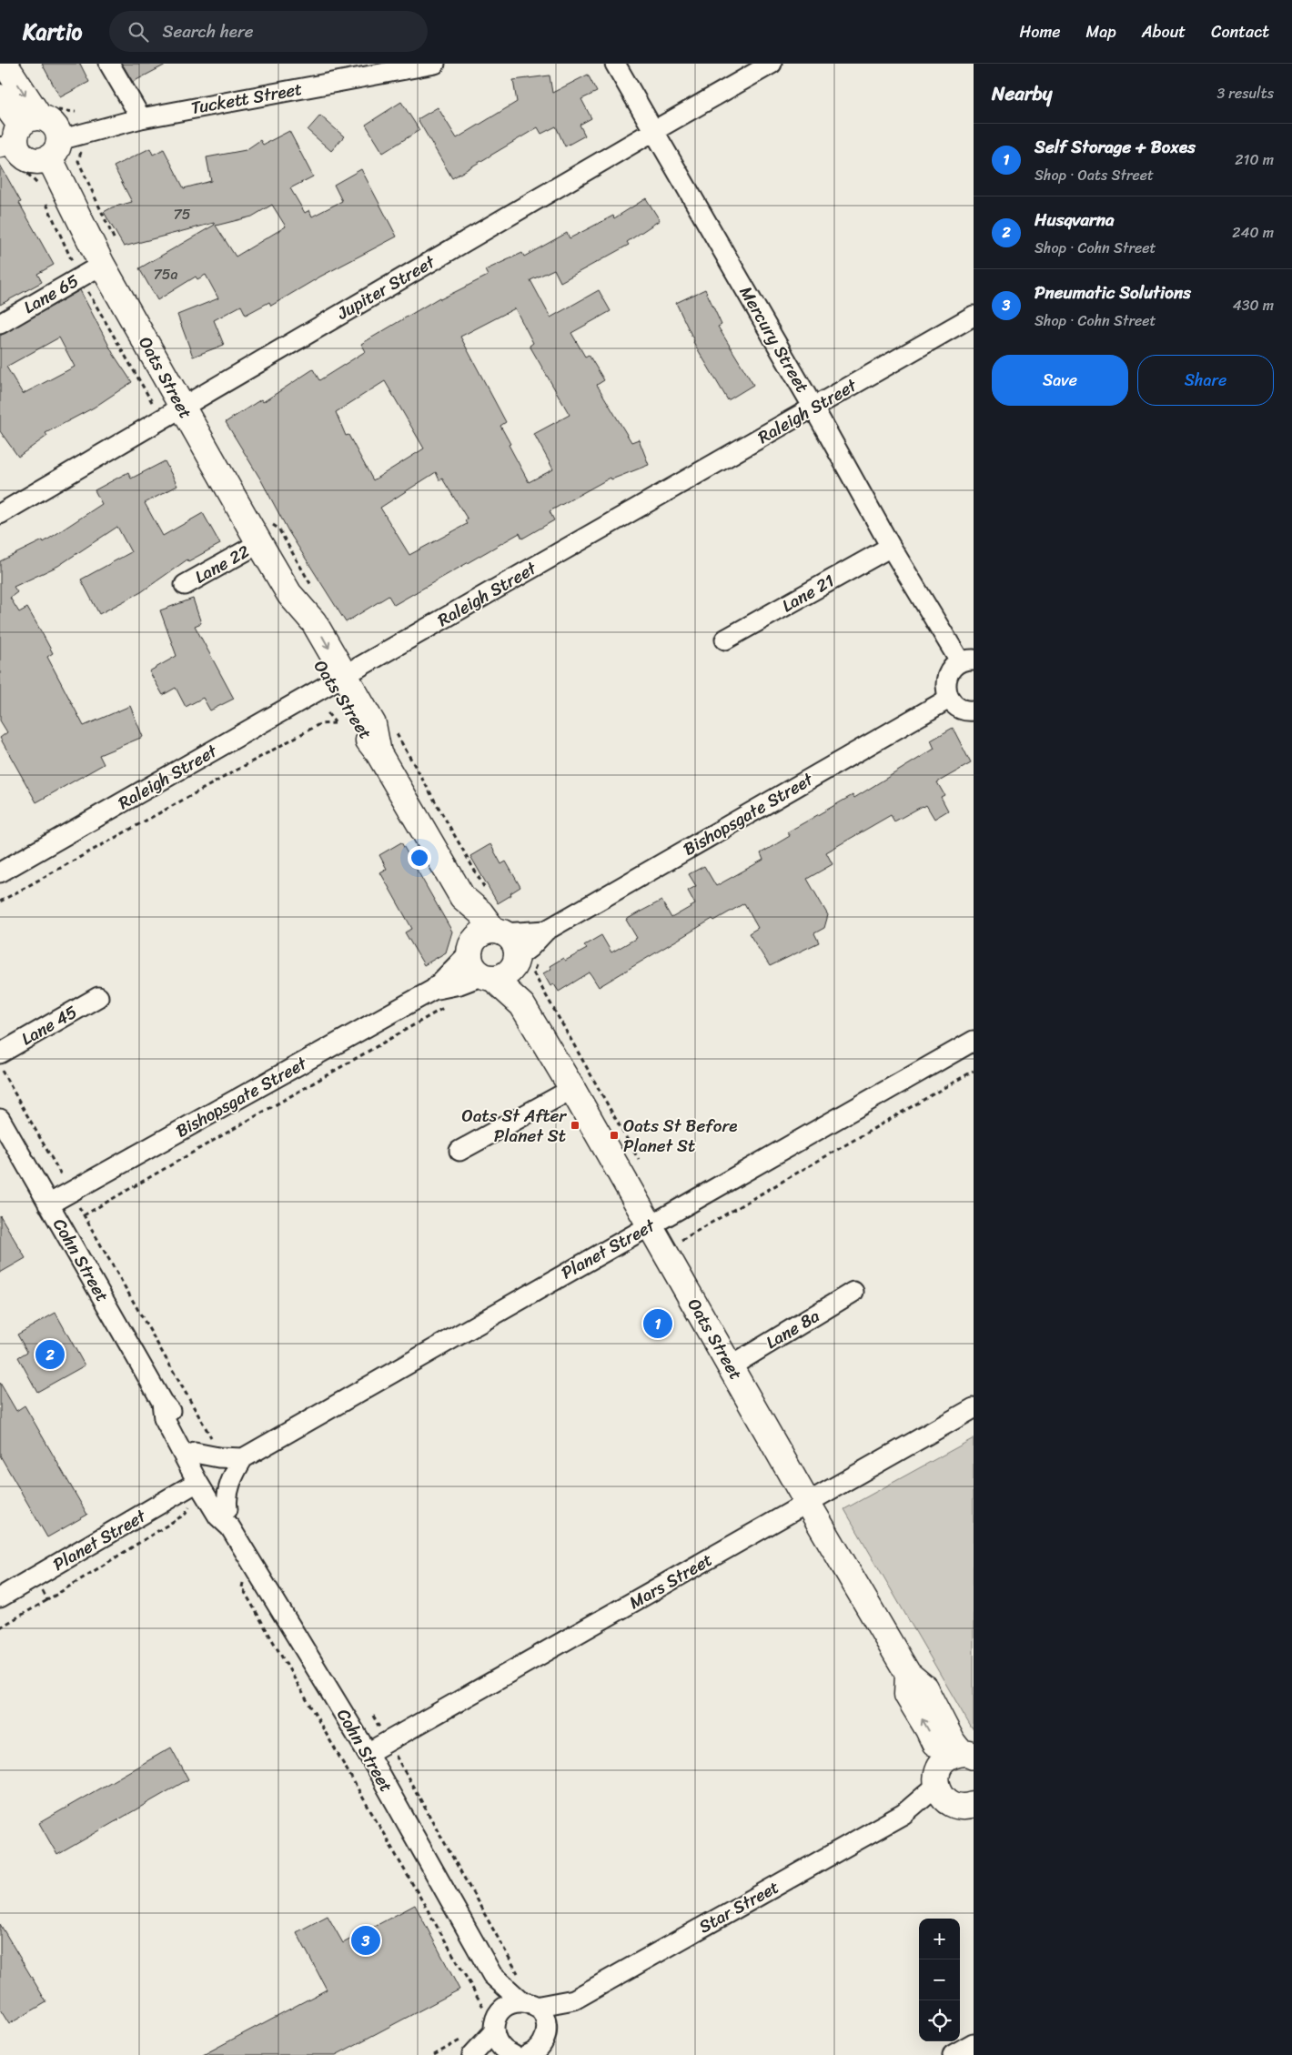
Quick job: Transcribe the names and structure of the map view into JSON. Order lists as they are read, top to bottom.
{
  "streets": {
    "main road": ["Oats Street"],
    "street": [
      "Tuckett Street",
      "Jupiter Street",
      "Lane 65",
      "Mercury Street",
      "Raleigh Street",
      "Lane 22",
      "Lane 21",
      "Bishopsgate Street",
      "Lane 45",
      "Planet Street",
      "Cohn Street",
      "Lane 8a",
      "Mars Street",
      "Star Street"
    ]
  },
  "crossings": [
    ["Tuckett Street", "Oats Street"],
    ["Jupiter Street", "Mercury Street"],
    ["Jupiter Street", "Oats Street"],
    ["Lane 65", "Oats Street"],
    ["Mercury Street", "Raleigh Street"],
    ["Mercury Street", "Lane 21"],
    ["Oats Street", "Raleigh Street"],
    ["Oats Street", "Lane 22"],
    ["Oats Street", "Bishopsgate Street"],
    ["Oats Street", "Planet Street"],
    ["Oats Street", "Lane 8a"],
    ["Oats Street", "Mars Street"],
    ["Bishopsgate Street", "Cohn Street"],
    ["Planet Street", "Cohn Street"],
    ["Cohn Street", "Mars Street"],
    ["Cohn Street", "Star Street"]
  ],
  "places": {
    "transit": ["Oats St After Planet St", "Oats St Before Planet St"]
  },
  "house_numbers": ["75", "75a"],
  "page": {
    "header": "Kartio",
    "search": "Search here",
    "nav": [
      "Home",
      "Map",
      "About",
      "Contact"
    ],
    "heading": ["Nearby", "3 results"],
    "list": [
      {
        "mark": "1",
        "name": "Self Storage + Boxes",
        "note": "Shop · Oats Street",
        "value": "210 m"
      },
      {
        "mark": "2",
        "name": "Husqvarna",
        "note": "Shop · Cohn Street",
        "value": "240 m"
      },
      {
        "mark": "3",
        "name": "Pneumatic Solutions",
        "note": "Shop · Cohn Street",
        "value": "430 m"
      }
    ],
    "buttons": ["Save", "Share"],
    "pins": ["1", "2", "3"],
    "map_buttons": ["+", "−"]
  }
}
